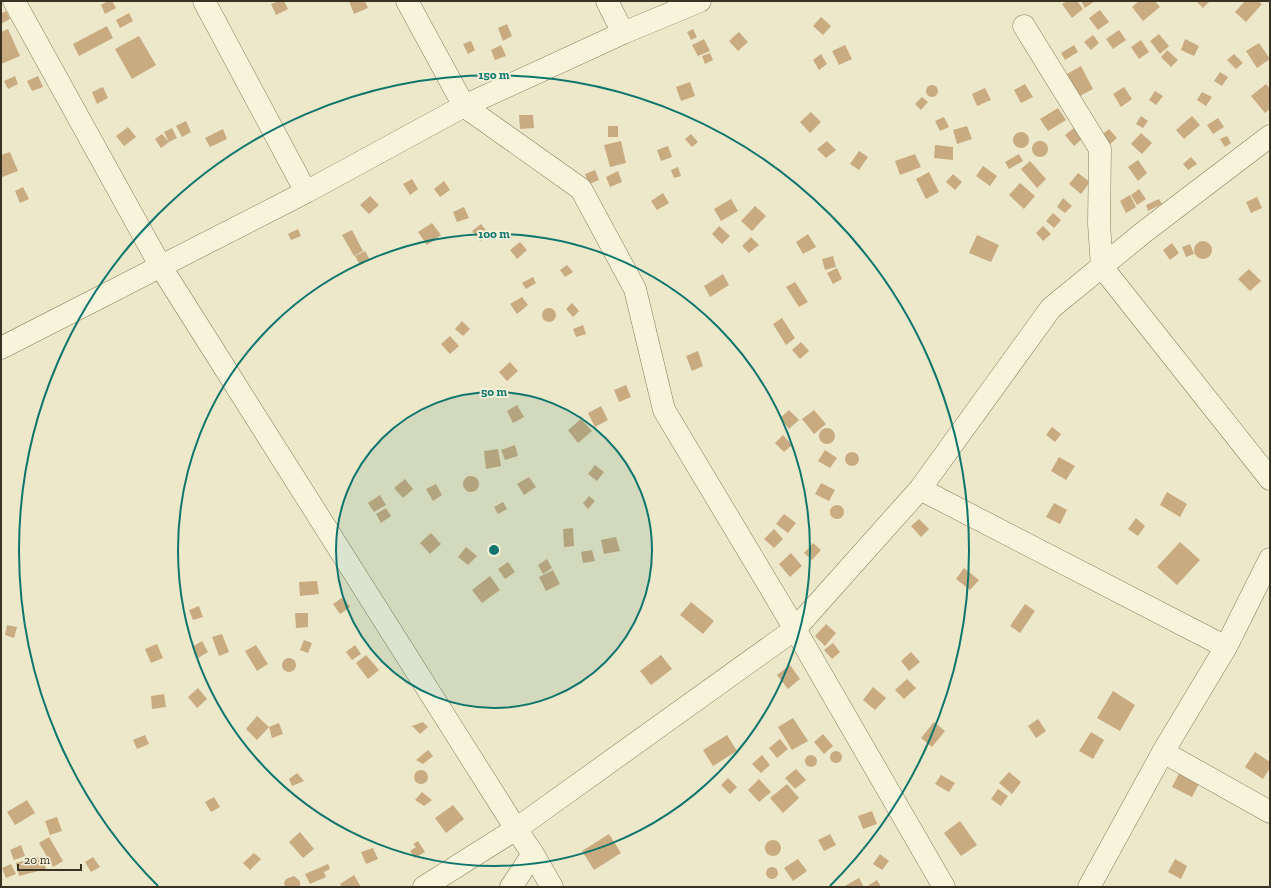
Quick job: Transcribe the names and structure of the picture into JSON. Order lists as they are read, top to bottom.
{
  "scale_bar": "20 m",
  "rings": ["150 m", "100 m", "50 m"]
}
